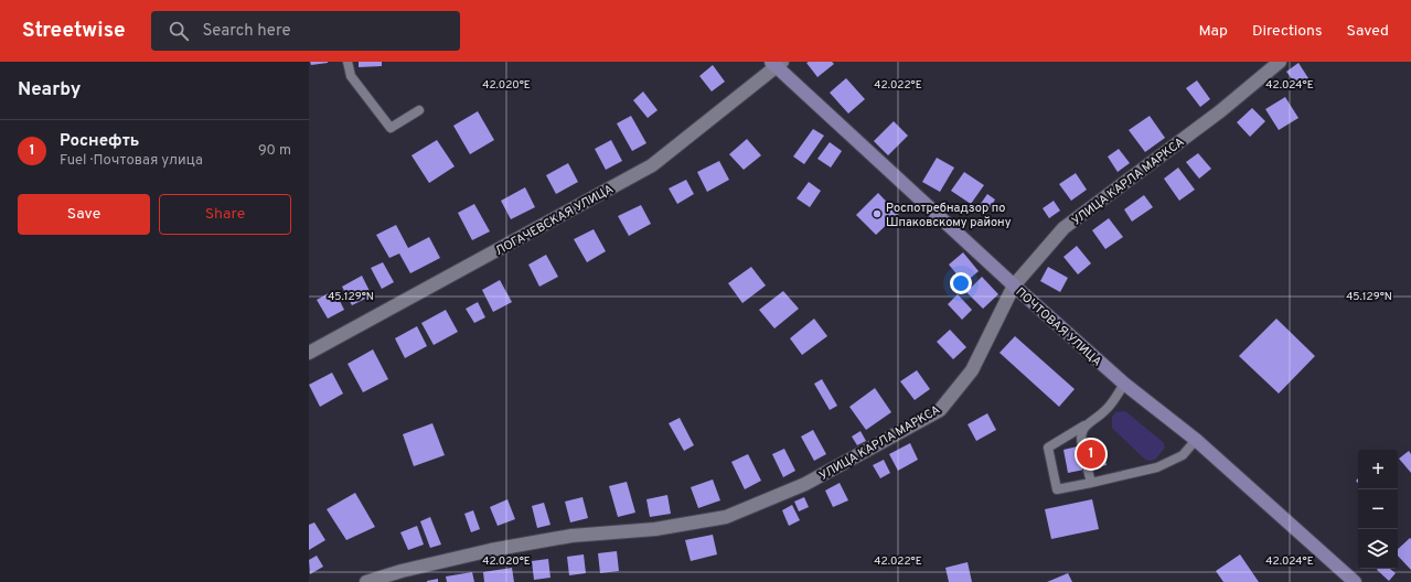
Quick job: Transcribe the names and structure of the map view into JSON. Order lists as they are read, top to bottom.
{
  "streets": {
    "main road": ["ПОЧТОВАЯ УЛИЦА"],
    "street": ["УЛИЦА КАРЛА МАРКСА", "ЛОГАЧЕВСКАЯ УЛИЦА"]
  },
  "crossings": [
    ["УЛИЦА КАРЛА МАРКСА", "ПОЧТОВАЯ УЛИЦА"],
    ["ЛОГАЧЕВСКАЯ УЛИЦА", "ПОЧТОВАЯ УЛИЦА"]
  ],
  "places": ["Роспотребнадзор по Шпаковскому району"],
  "page": {
    "header": "Streetwise",
    "search": "Search here",
    "nav": ["Map", "Directions", "Saved"],
    "heading": "Nearby",
    "list": [
      {
        "mark": "1",
        "name": "Роснефть",
        "note": "Fuel · Почтовая улица",
        "value": "90 m"
      }
    ],
    "buttons": ["Save", "Share"],
    "pins": "1",
    "map_buttons": ["+", "−"]
  },
  "coordinates": [
    "42.020°E",
    "42.022°E",
    "42.024°E",
    "45.129°N"
  ]
}
